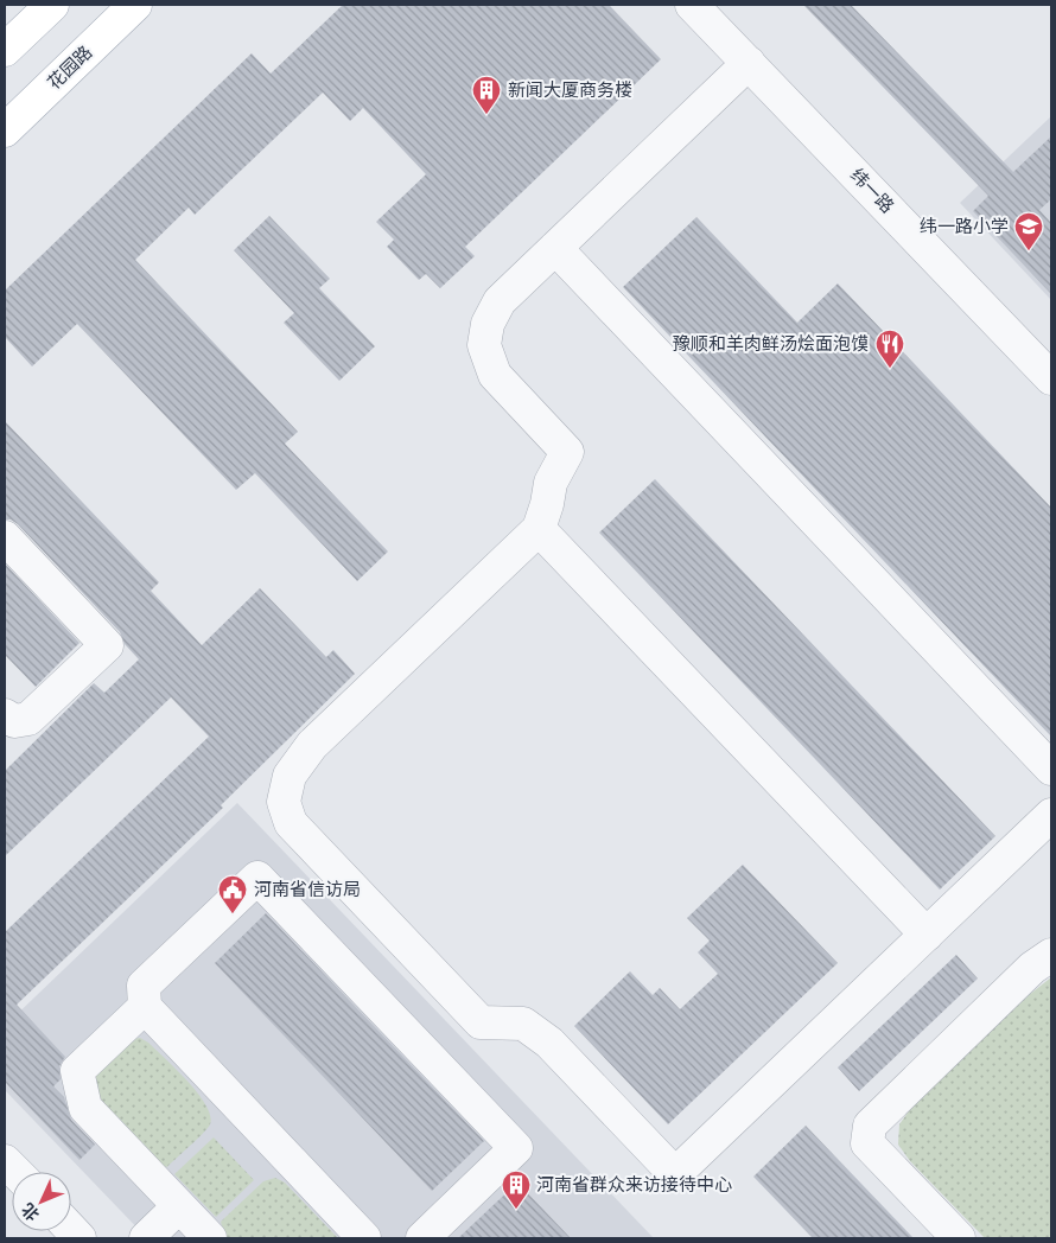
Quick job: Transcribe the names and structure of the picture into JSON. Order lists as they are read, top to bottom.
{
  "streets": {
    "main road": ["花园路"],
    "street": ["纬一路"]
  },
  "places": {
    "building": ["新闻大厦商务楼", "河南省群众来访接待中心"],
    "school or university": ["纬一路小学"],
    "restaurant": ["豫顺和羊肉鲜汤烩面泡馍"],
    "public building": ["河南省信访局"]
  },
  "north": "bottom left"
}
